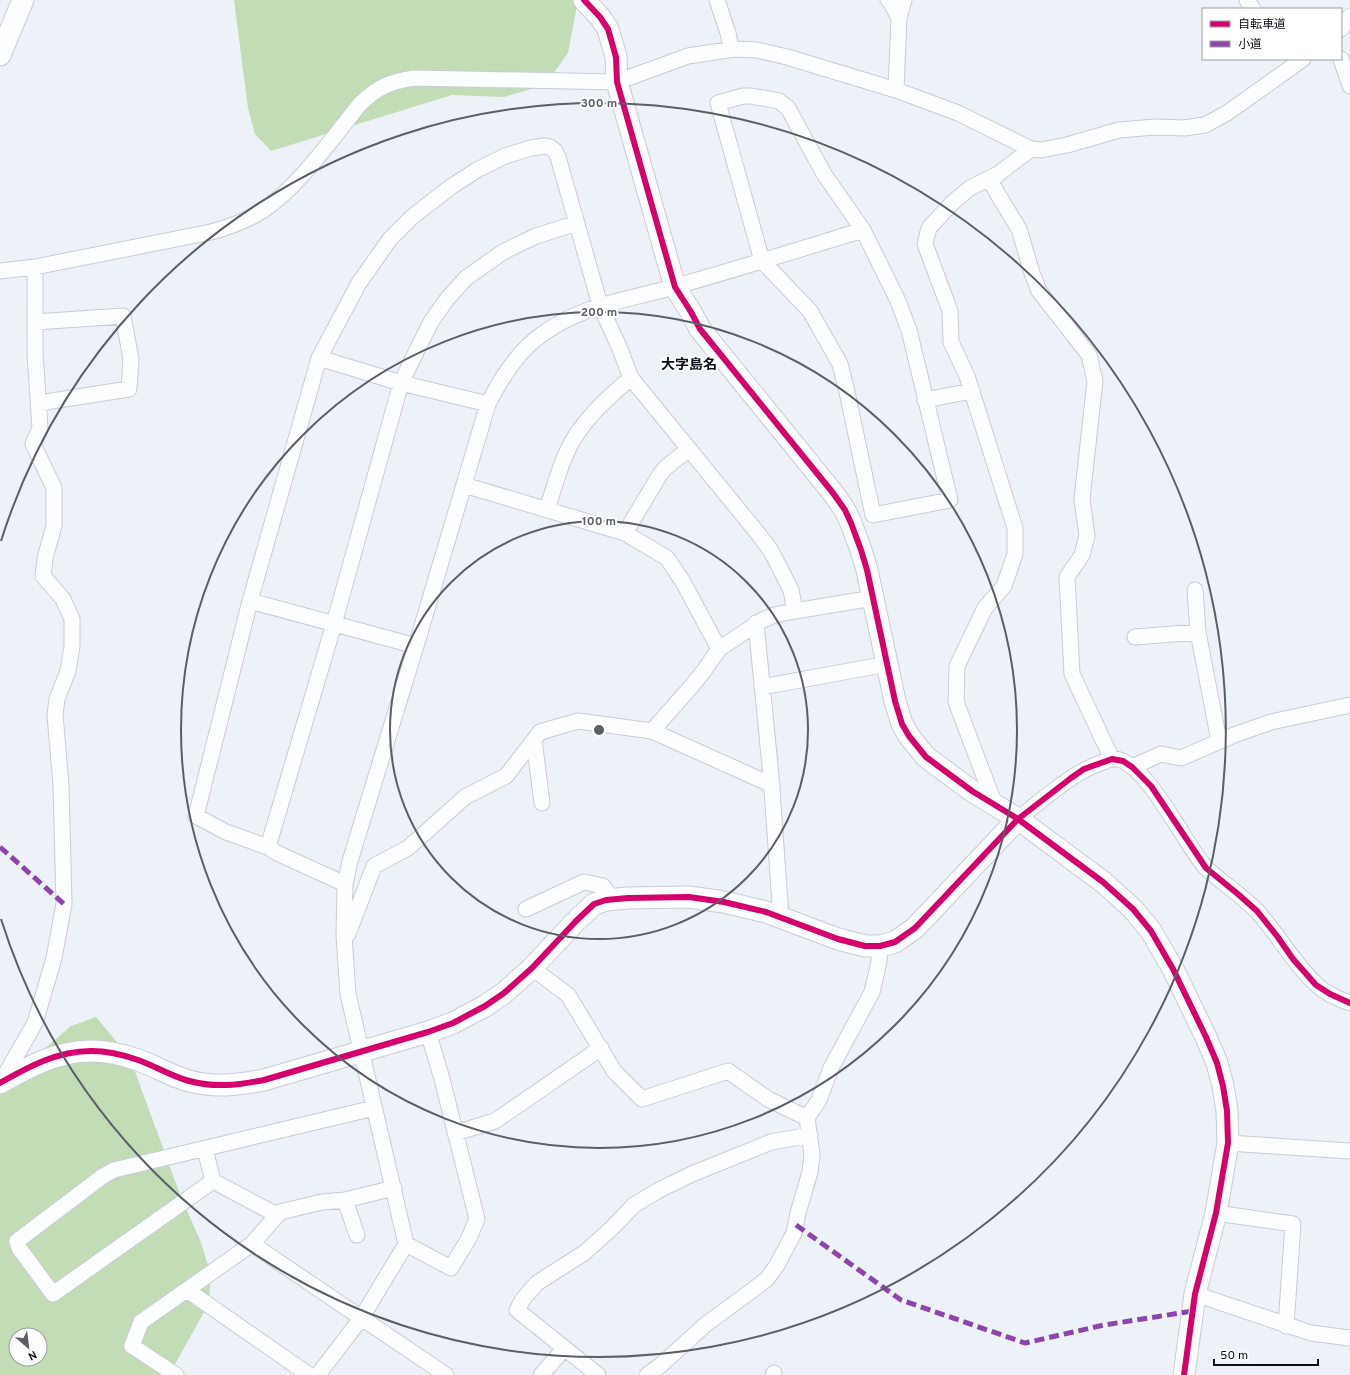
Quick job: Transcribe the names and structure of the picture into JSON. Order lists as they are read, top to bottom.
{
  "districts": ["大字島名"],
  "legend": ["自転車道", "小道"],
  "scale_bar": "50 m",
  "north": "bottom right",
  "rings": ["300 m", "200 m", "100 m"]
}
